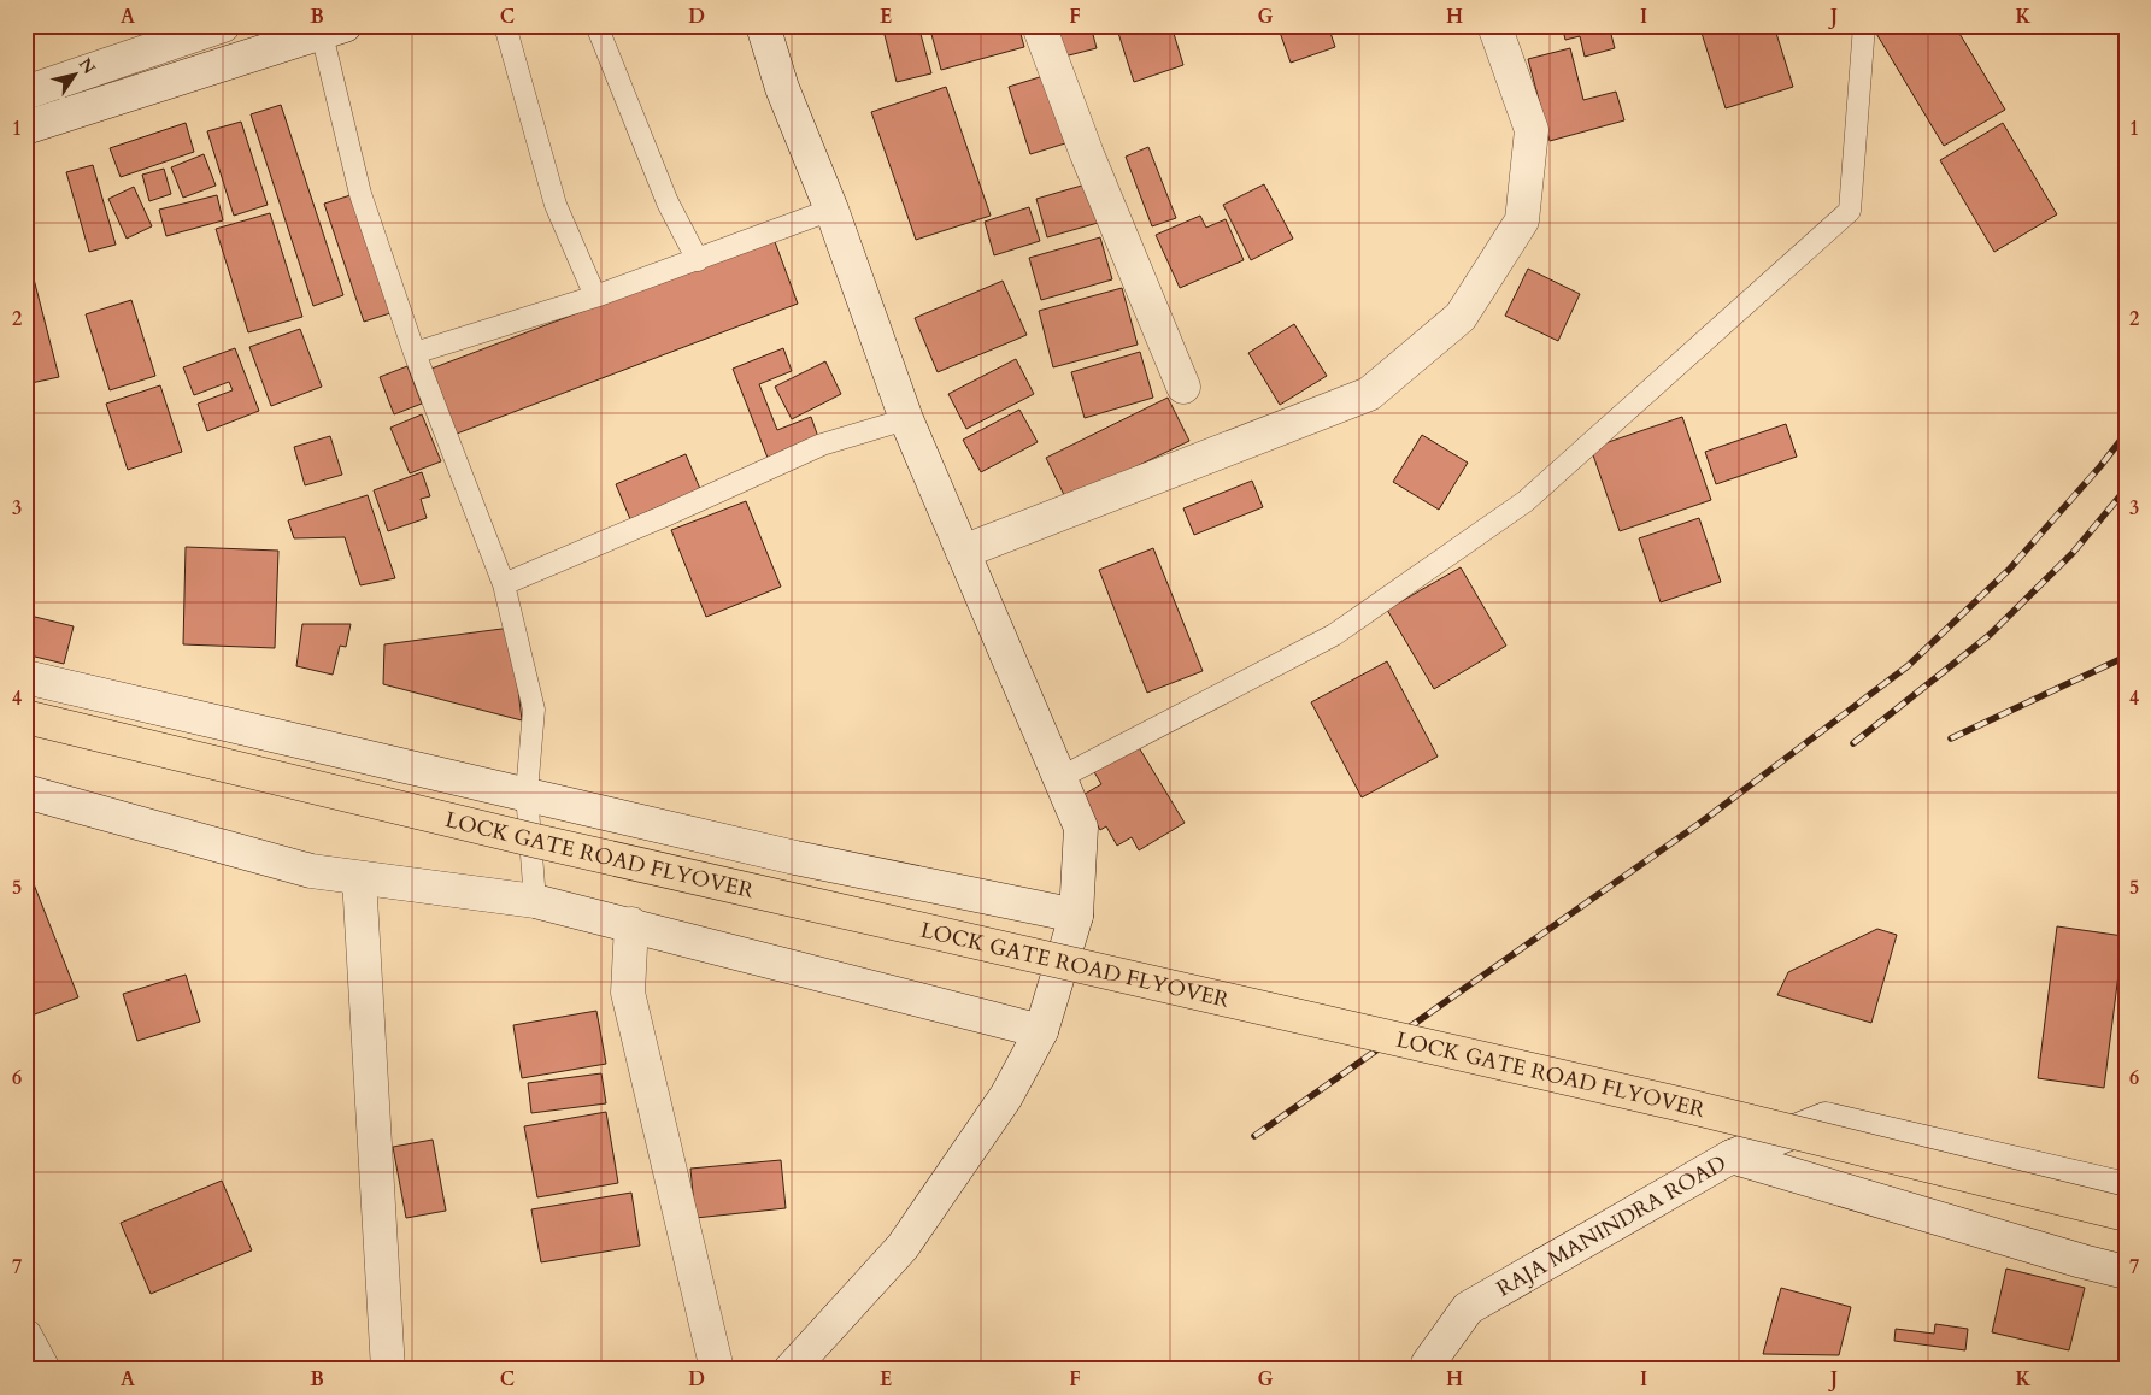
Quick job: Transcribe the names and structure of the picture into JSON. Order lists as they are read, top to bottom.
{
  "streets": {
    "main road": ["LOCK GATE ROAD FLYOVER"],
    "street": ["RAJA MANINDRA ROAD"]
  },
  "north": "top right",
  "grid": {
    "columns": [
      "A",
      "B",
      "C",
      "D",
      "E",
      "F",
      "G",
      "H",
      "I",
      "J",
      "K"
    ],
    "rows": [
      "1",
      "2",
      "3",
      "4",
      "5",
      "6",
      "7"
    ]
  }
}
